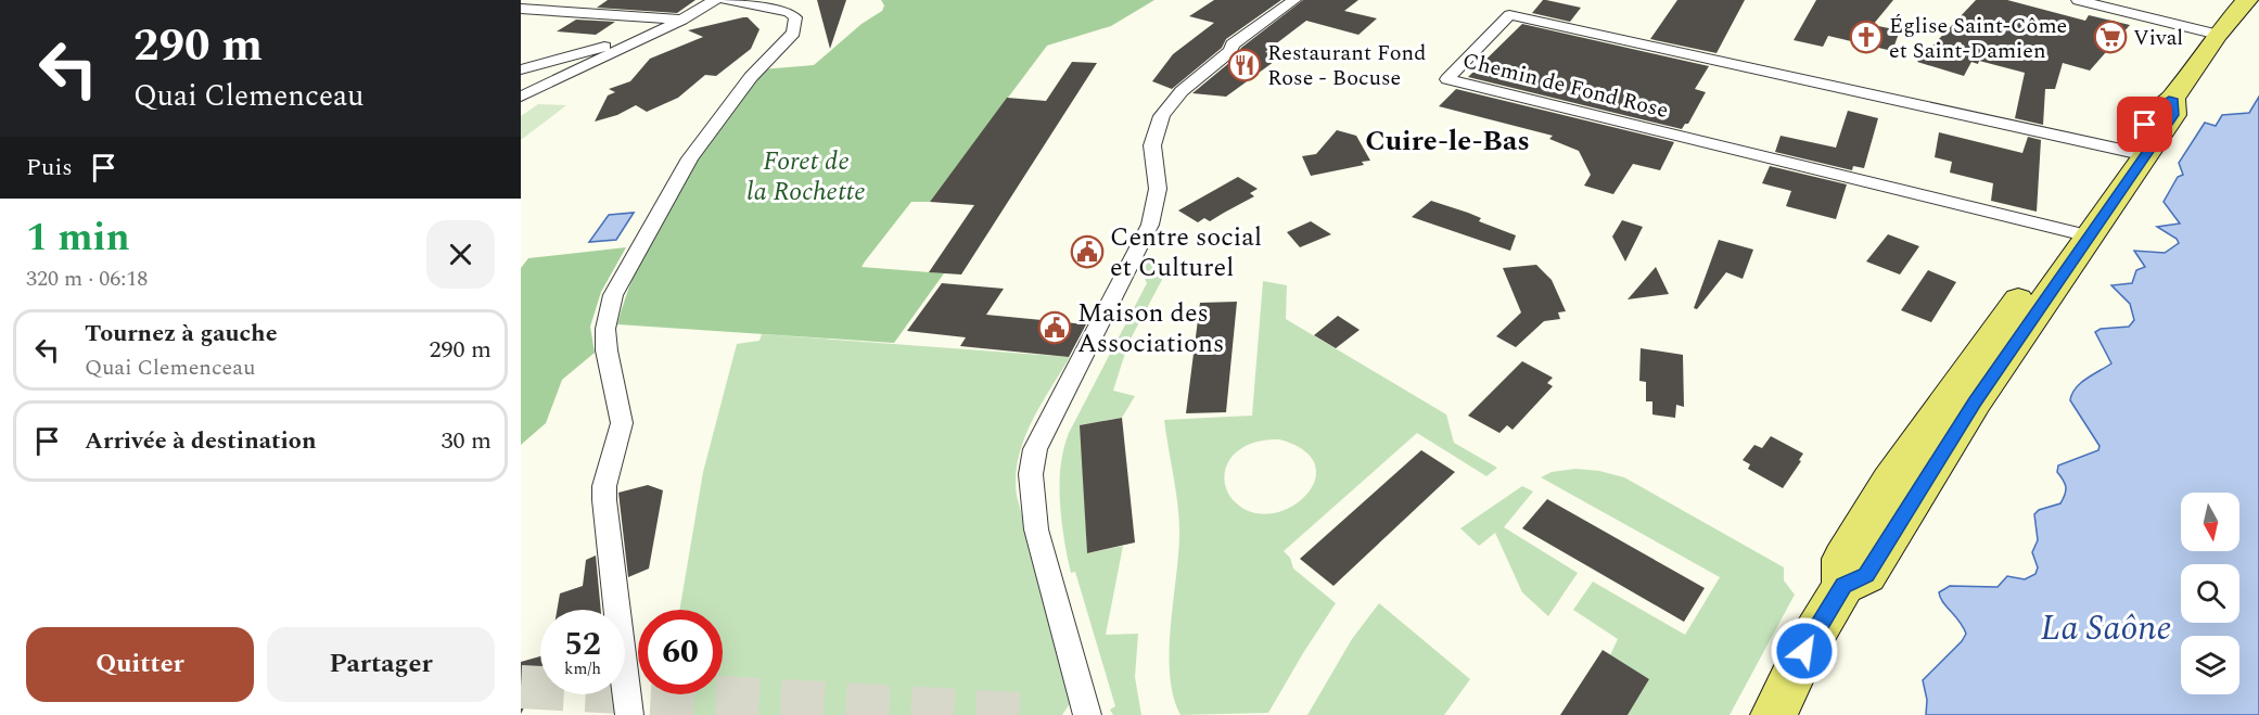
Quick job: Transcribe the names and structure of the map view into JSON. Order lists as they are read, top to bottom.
{
  "streets": {
    "street": ["Chemin de Fond Rose"]
  },
  "districts": ["Cuire-le-Bas"],
  "water": ["La Saône"],
  "parks": ["Foret de la Rochette"],
  "places": {
    "church": ["Église Saint-Côme et Saint-Damien"],
    "supermarket": ["Vival"],
    "restaurant": ["Restaurant Fond Rose - Bocuse"],
    "public building": ["Centre social et Culturel", "Maison des Associations"]
  },
  "north": "bottom",
  "page": {
    "turn": ["290 m", "Quai Clemenceau"],
    "then": "Puis",
    "heading": ["1 min", "320 m · 06:18"],
    "list": [
      {
        "name": "Tournez à gauche",
        "note": "Quai Clemenceau",
        "value": "290 m"
      },
      {
        "name": "Arrivée à destination",
        "value": "30 m"
      }
    ],
    "speed": "52 km/h",
    "limit": "60",
    "buttons": ["Quitter", "Partager"]
  }
}
